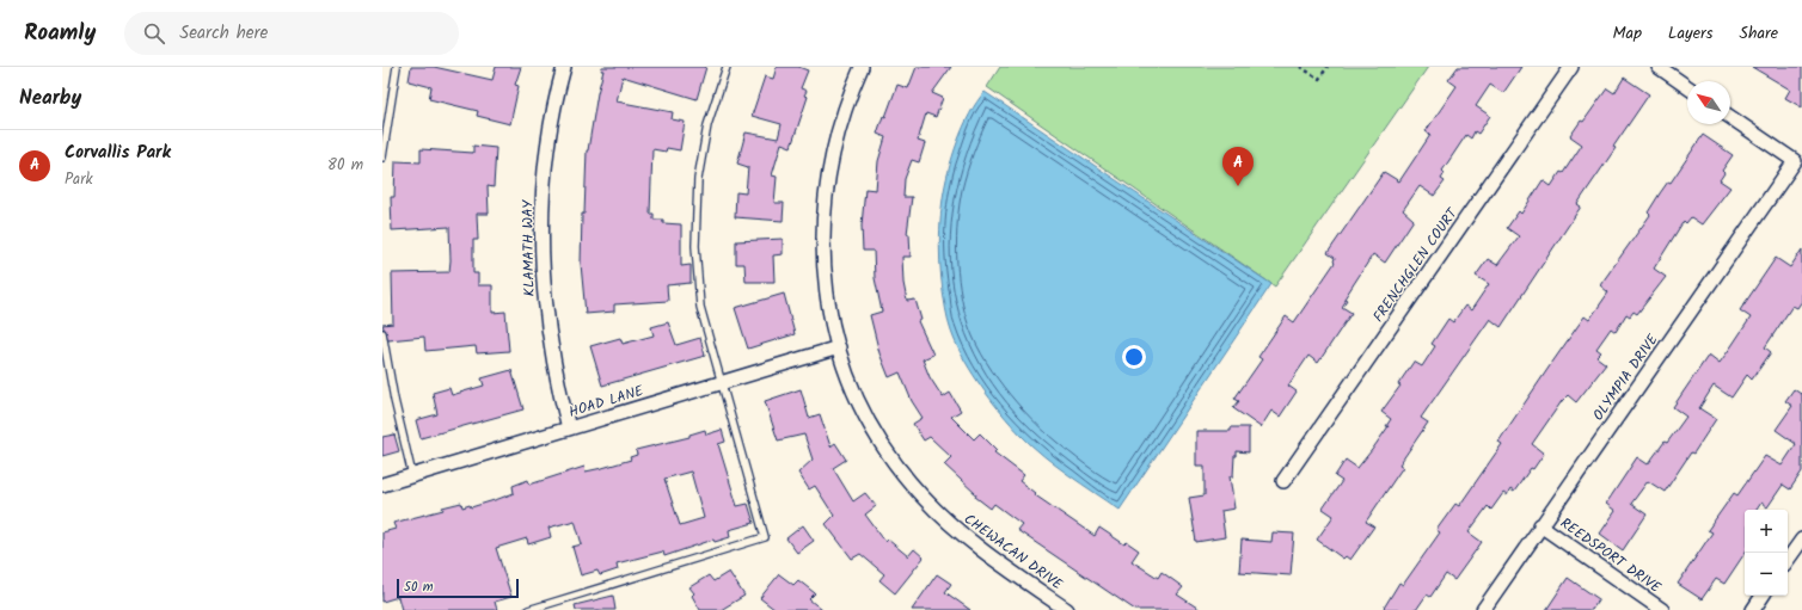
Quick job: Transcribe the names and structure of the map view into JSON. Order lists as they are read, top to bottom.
{
  "streets": {
    "street": [
      "KLAMATH WAY",
      "FRENCHGLEN COURT",
      "OLYMPIA DRIVE",
      "HOAD LANE",
      "CHEWACAN DRIVE",
      "REEDSPORT DRIVE"
    ]
  },
  "crossings": [
    ["KLAMATH WAY", "HOAD LANE"],
    ["OLYMPIA DRIVE", "REEDSPORT DRIVE"],
    ["HOAD LANE", "CHEWACAN DRIVE"]
  ],
  "scale_bar": "50 m",
  "north": "top left",
  "page": {
    "header": "Roamly",
    "search": "Search here",
    "nav": ["Map", "Layers", "Share"],
    "heading": "Nearby",
    "list": [
      {
        "mark": "A",
        "name": "Corvallis Park",
        "note": "Park",
        "value": "80 m"
      }
    ],
    "pins": "A",
    "map_buttons": ["+", "−"],
    "scale": "50 m"
  }
}
